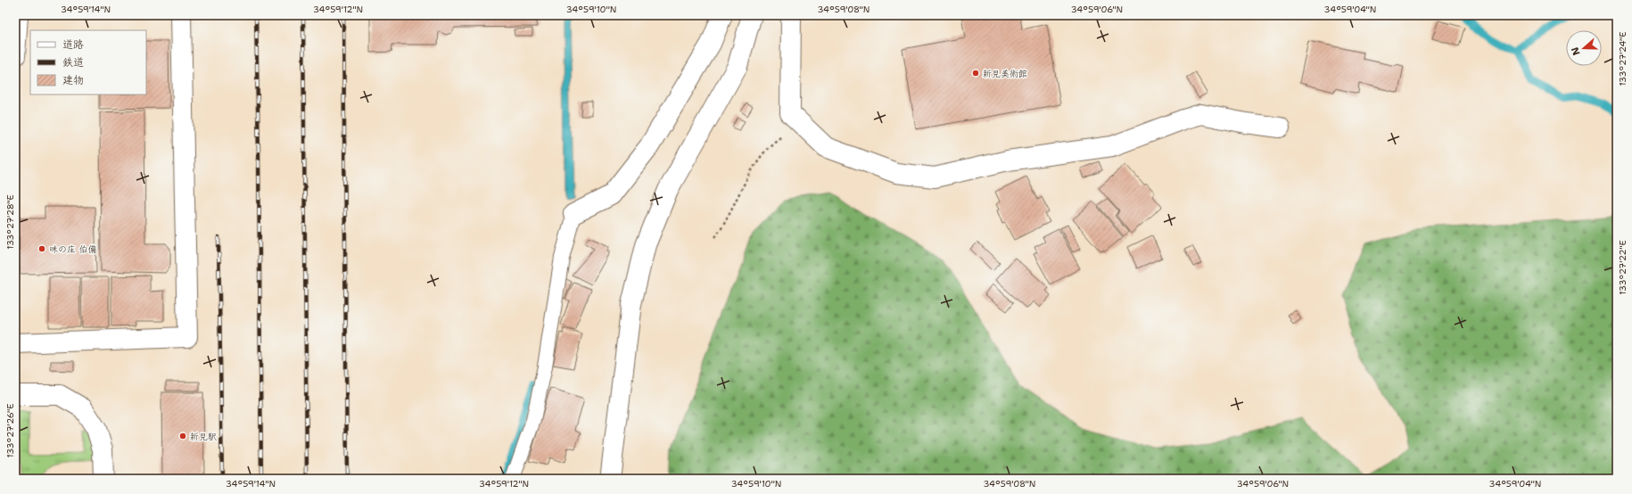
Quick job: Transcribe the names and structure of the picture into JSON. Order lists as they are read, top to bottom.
{
  "places": ["新見美術館", "味の庄 伯備", "新見駅"],
  "legend": ["道路", "鉄道", "建物"],
  "north": "left",
  "coordinates": [
    "34°59'14\"N",
    "34°59'12\"N",
    "34°59'10\"N",
    "34°59'08\"N",
    "34°59'06\"N",
    "34°59'04\"N",
    "133°27'24\"E",
    "133°27'28\"E",
    "133°27'22\"E",
    "133°27'26\"E"
  ]
}
